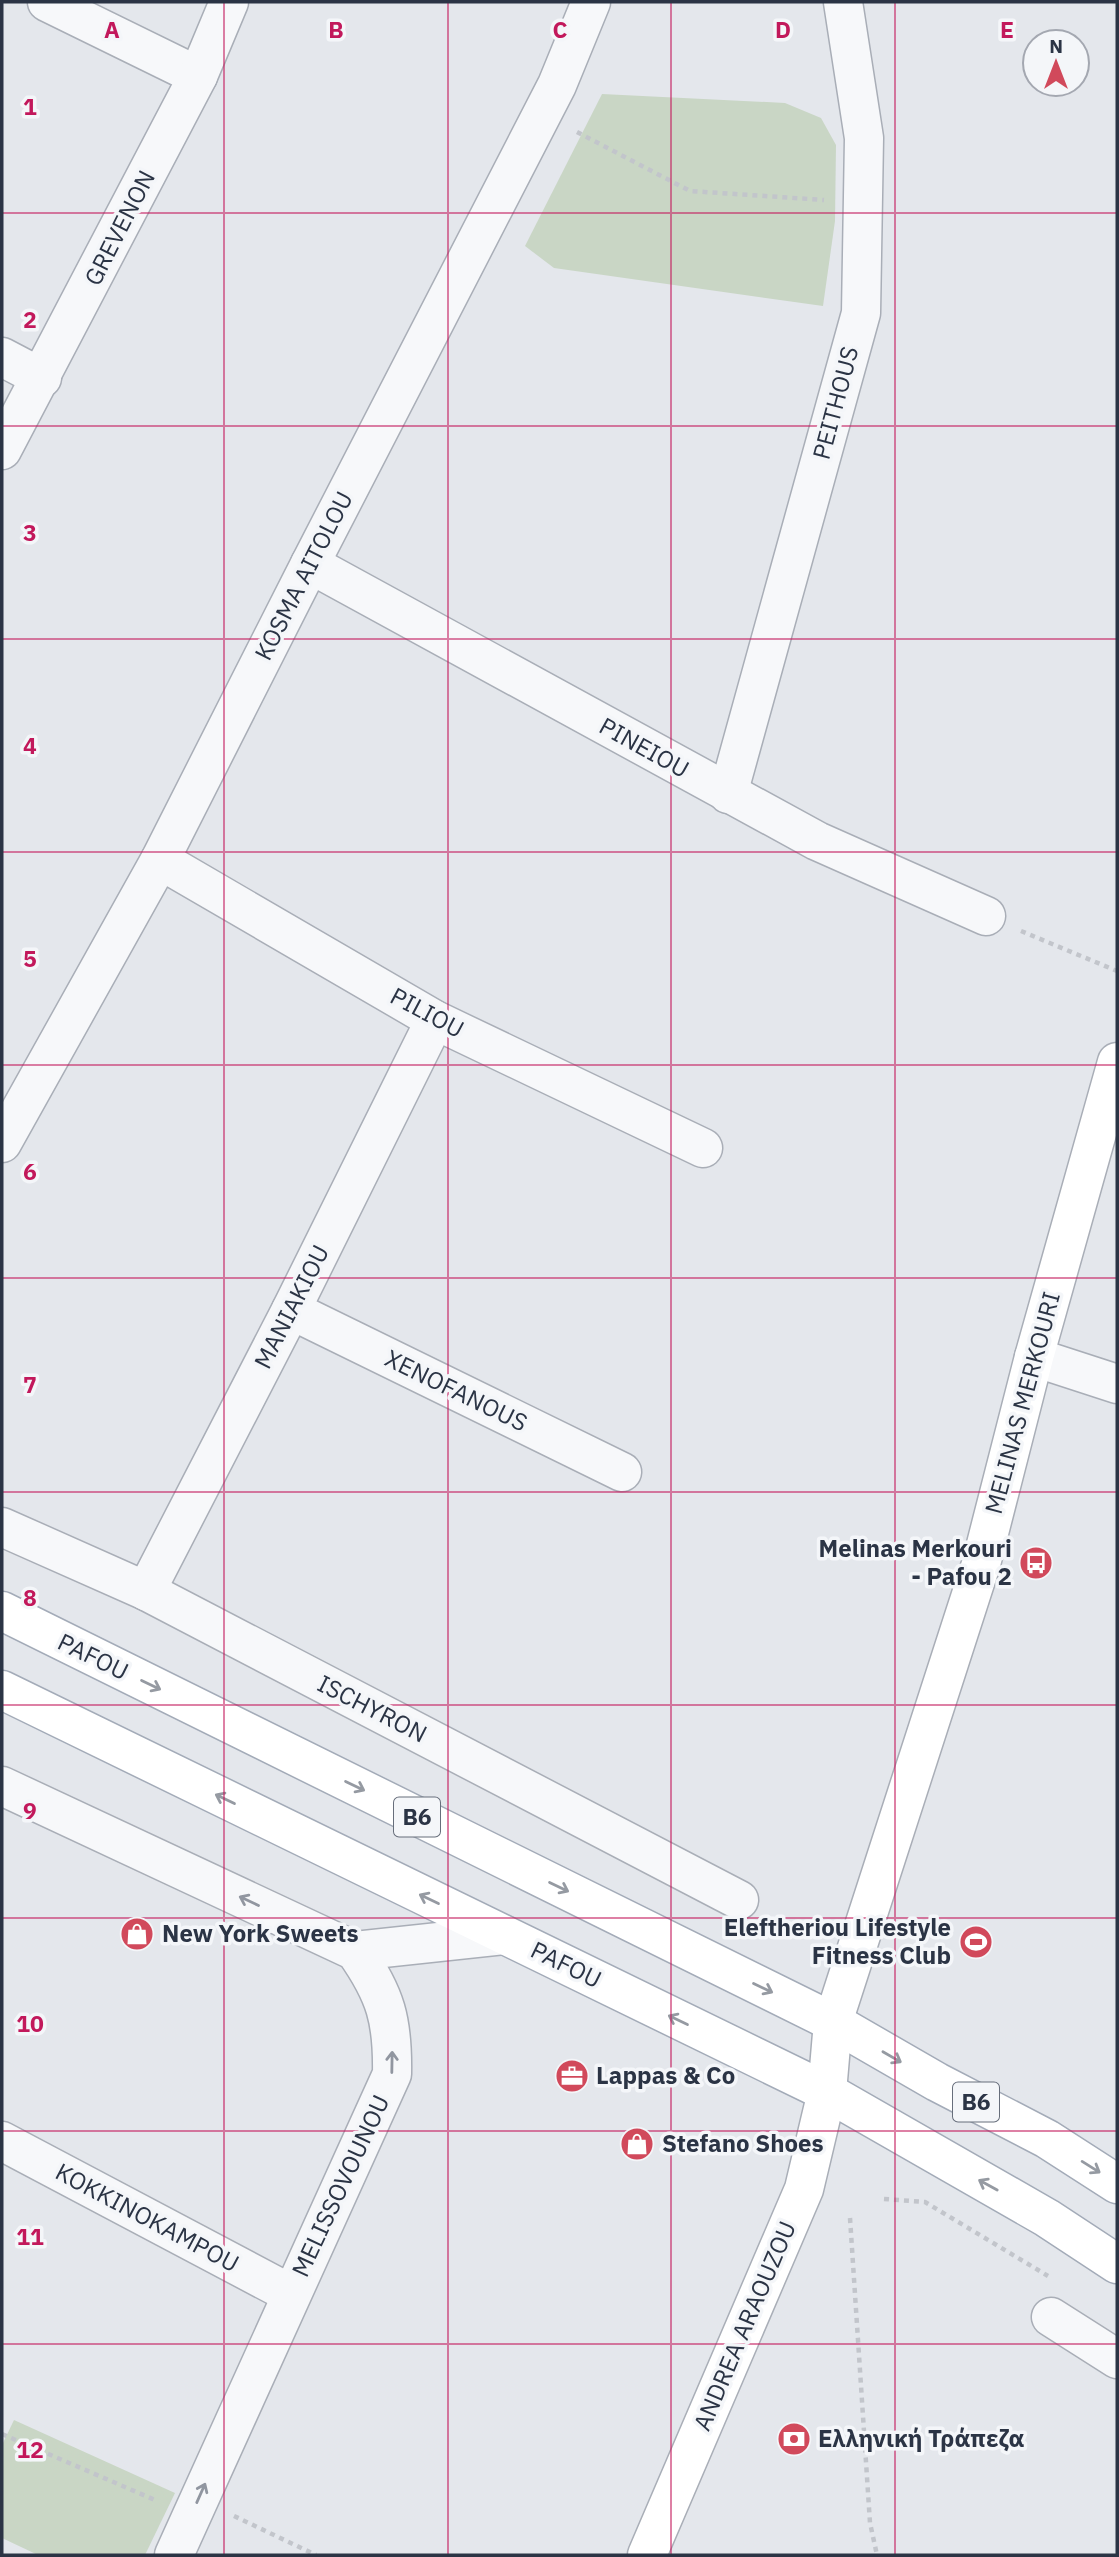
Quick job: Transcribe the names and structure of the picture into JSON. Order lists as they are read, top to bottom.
{
  "streets": {
    "main road": [
      "MELINAS MERKOURI",
      "PAFOU",
      "B6",
      "ANDREA ARAOUZOU"
    ],
    "street": [
      "GREVENON",
      "PEITHOUS",
      "KOSMA AITOLOU",
      "PINEIOU",
      "PILIOU",
      "MANIAKIOU",
      "XENOFANOUS",
      "ISCHYRON",
      "MELISSOVOUNOU",
      "KOKKINOKAMPOU"
    ]
  },
  "crossings": [
    ["PEITHOUS", "PINEIOU"],
    ["KOSMA AITOLOU", "PINEIOU"],
    ["KOSMA AITOLOU", "PILIOU"],
    ["PILIOU", "MANIAKIOU"],
    ["MANIAKIOU", "XENOFANOUS"],
    ["MANIAKIOU", "ISCHYRON"],
    ["MELINAS MERKOURI", "PAFOU"],
    ["MELINAS MERKOURI", "ANDREA ARAOUZOU"],
    ["PAFOU", "ANDREA ARAOUZOU"],
    ["MELISSOVOUNOU", "KOKKINOKAMPOU"]
  ],
  "one_way": ["MELISSOVOUNOU"],
  "places": {
    "bus stop": ["Melinas Merkouri - Pafou 2"],
    "shop": ["New York Sweets", "Stefano Shoes"],
    "sports": ["Eleftheriou Lifestyle Fitness Club"],
    "office": ["Lappas & Co"],
    "bank": ["Ελληνική Τράπεζα"]
  },
  "north": "top",
  "grid": {
    "columns": [
      "A",
      "B",
      "C",
      "D",
      "E"
    ],
    "rows": [
      "1",
      "2",
      "3",
      "4",
      "5",
      "6",
      "7",
      "8",
      "9",
      "10",
      "11",
      "12"
    ]
  }
}
